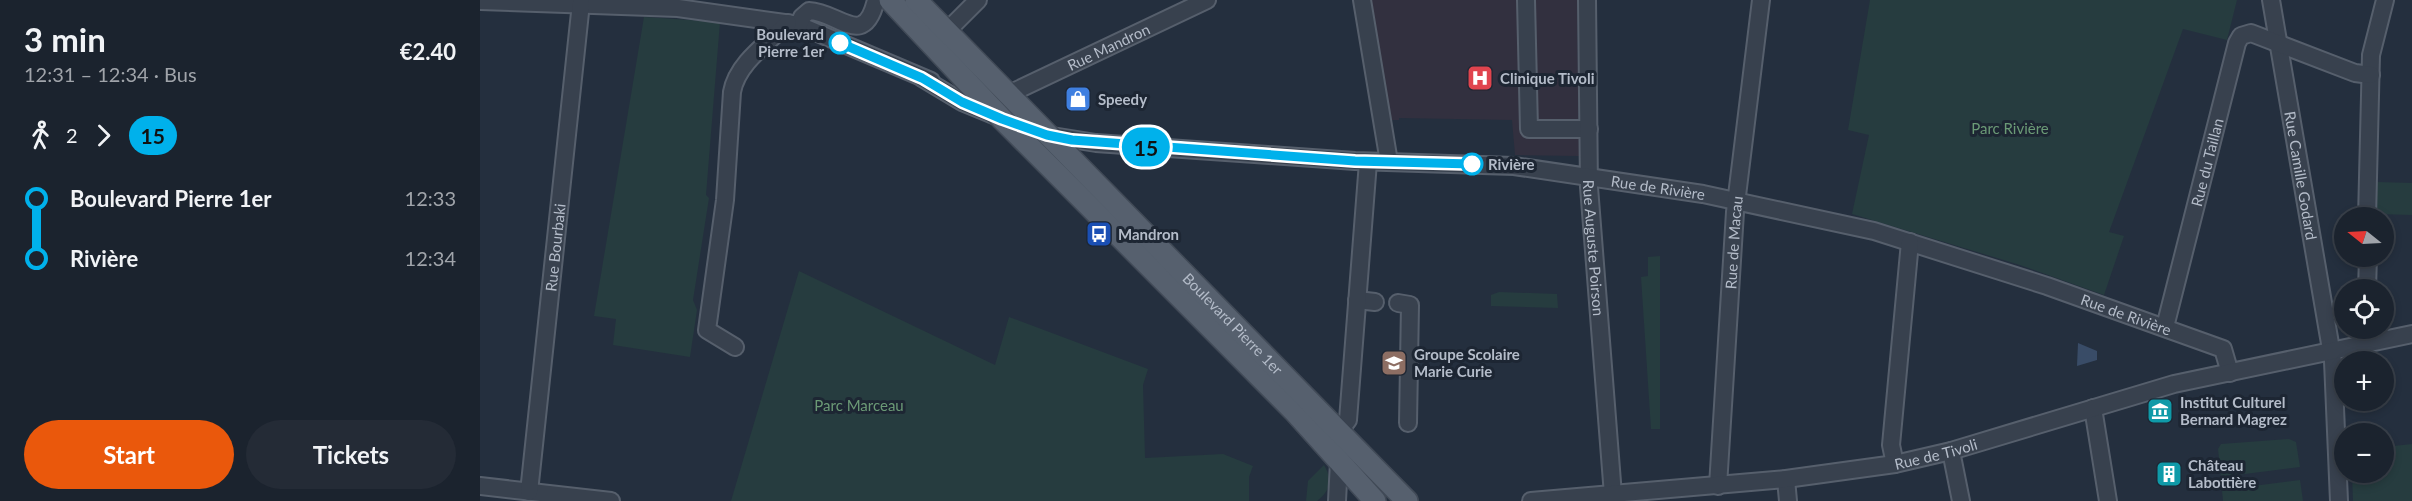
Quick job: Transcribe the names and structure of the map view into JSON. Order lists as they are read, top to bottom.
{
  "streets": {
    "main road": ["Boulevard Pierre 1er"],
    "street": [
      "Rue Mandron",
      "Rue du Taillan",
      "Rue Camille Godard",
      "Rue de Rivière",
      "Rue de Macau",
      "Rue Bourbaki",
      "Rue Auguste Poirson",
      "Rue de Tivoli"
    ]
  },
  "crossings": [
    ["Rue Mandron", "Boulevard Pierre 1er"],
    ["Rue du Taillan", "Rue Camille Godard"],
    ["Rue du Taillan", "Rue de Rivière"],
    ["Rue Camille Godard", "Rue de Tivoli"],
    ["Rue de Rivière", "Rue de Macau"],
    ["Rue de Rivière", "Rue Auguste Poirson"],
    ["Rue de Rivière", "Boulevard Pierre 1er"],
    ["Rue de Rivière", "Rue de Tivoli"],
    ["Rue de Macau", "Rue de Tivoli"],
    ["Rue Auguste Poirson", "Rue de Tivoli"]
  ],
  "parks": ["Parc Rivière", "Parc Marceau"],
  "places": {
    "other": ["Boulevard Pierre 1er", "Rivière"],
    "hospital": ["Clinique Tivoli"],
    "shop": ["Speedy"],
    "bus stop": ["Mandron"],
    "school or university": ["Groupe Scolaire Marie Curie"],
    "museum": ["Institut Culturel Bernard Magrez"],
    "building": ["Château Labottière"]
  },
  "lines": ["bus line 15"],
  "north": "left",
  "page": {
    "heading": ["3 min", "12:31 – 12:34 · Bus", "€2.40"],
    "on_map": "15",
    "legs": ["2", "15"],
    "list": [
      {
        "name": "Boulevard Pierre 1er",
        "value": "12:33"
      },
      {
        "name": "Rivière",
        "value": "12:34"
      }
    ],
    "map_buttons": ["+", "−"],
    "buttons": ["Start", "Tickets"]
  }
}
